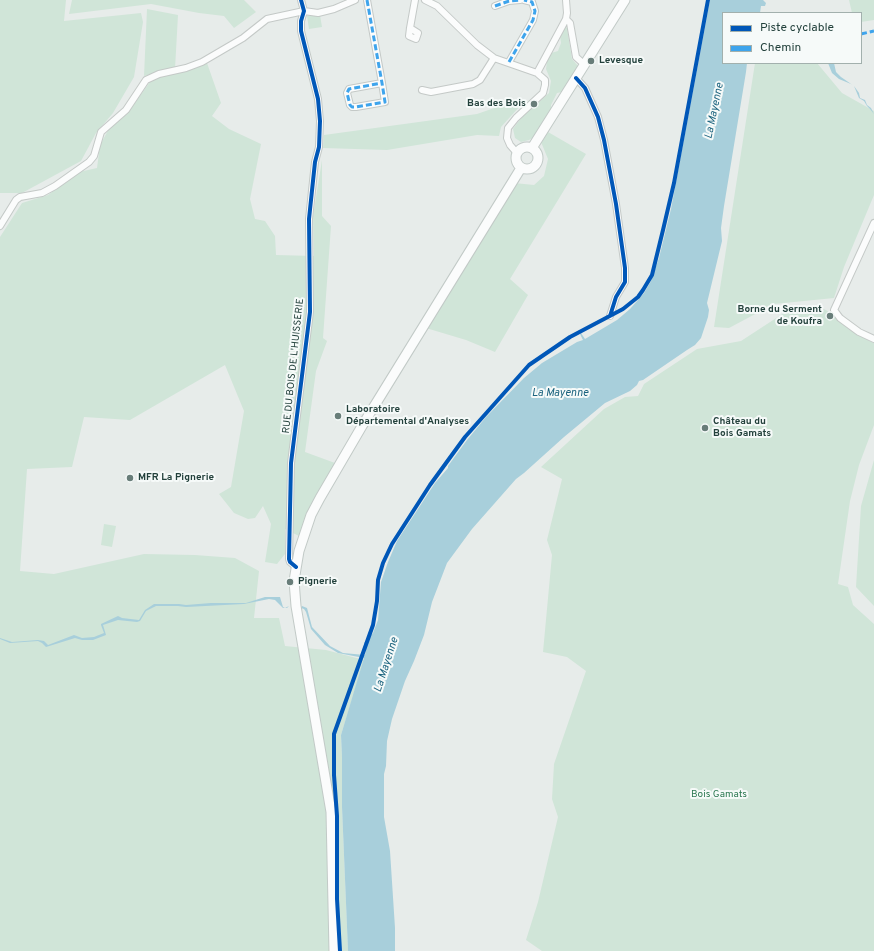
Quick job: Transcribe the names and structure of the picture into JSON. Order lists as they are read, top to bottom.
{
  "streets": {
    "street": ["RUE DU BOIS DE L'HUISSERIE"]
  },
  "water": ["La Mayenne"],
  "parks": ["Bois Gamats"],
  "places": [
    "Levesque",
    "Bas des Bois",
    "Borne du Serment de Koufra",
    "Laboratoire Départemental d'Analyses",
    "Château du Bois Gamats",
    "MFR La Pignerie",
    "Pignerie"
  ],
  "legend": ["Piste cyclable", "Chemin"]
}
